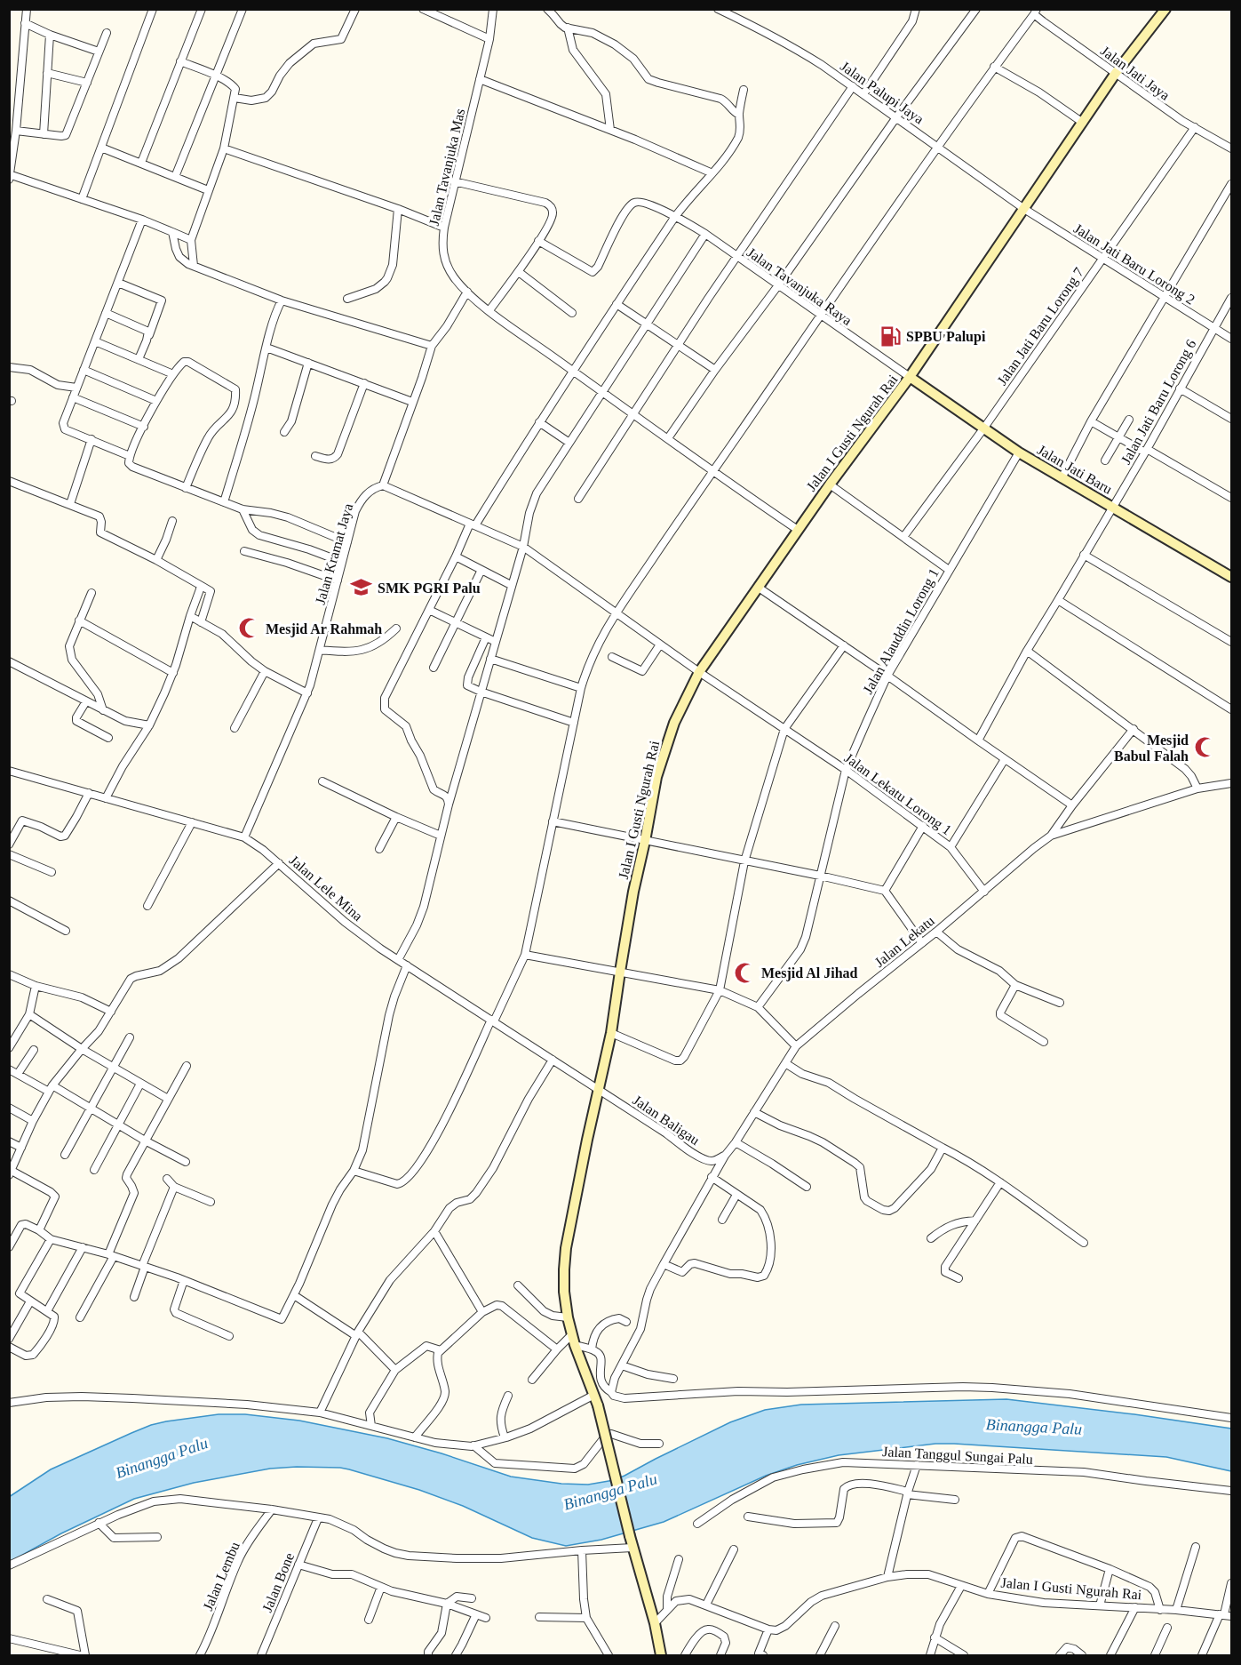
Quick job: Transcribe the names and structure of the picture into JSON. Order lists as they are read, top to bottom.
{
  "streets": {
    "main road": ["Jalan I Gusti Ngurah Rai", "Jalan Jati Baru"],
    "street": [
      "Jalan Jati Jaya",
      "Jalan Palupi Jaya",
      "Jalan Tavanjuka Mas",
      "Jalan Jati Baru Lorong 2",
      "Jalan Tavanjuka Raya",
      "Jalan Jati Baru Lorong 7",
      "Jalan Jati Baru Lorong 6",
      "Jalan Kramat Jaya",
      "Jalan Alauddin Lorong 1",
      "Jalan Lekatu Lorong 1",
      "Jalan Lele Mina",
      "Jalan Lekatu",
      "Jalan Baligau",
      "Jalan Tanggul Sungai Palu",
      "Jalan Lembu",
      "Jalan Bone"
    ]
  },
  "crossings": [
    ["Jalan Jati Jaya", "Jalan Jati Baru Lorong 7"],
    ["Jalan Jati Jaya", "Jalan I Gusti Ngurah Rai"],
    ["Jalan Palupi Jaya", "Jalan Jati Baru Lorong 2"],
    ["Jalan Palupi Jaya", "Jalan I Gusti Ngurah Rai"],
    ["Jalan Tavanjuka Mas", "Jalan I Gusti Ngurah Rai"],
    ["Jalan Jati Baru Lorong 2", "Jalan Jati Baru Lorong 7"],
    ["Jalan Jati Baru Lorong 2", "Jalan Jati Baru Lorong 6"],
    ["Jalan Jati Baru Lorong 2", "Jalan I Gusti Ngurah Rai"],
    ["Jalan Tavanjuka Raya", "Jalan I Gusti Ngurah Rai"],
    ["Jalan Tavanjuka Raya", "Jalan Jati Baru"],
    ["Jalan Jati Baru Lorong 7", "Jalan Jati Baru"],
    ["Jalan Jati Baru Lorong 6", "Jalan Jati Baru"],
    ["Jalan I Gusti Ngurah Rai", "Jalan Jati Baru"],
    ["Jalan I Gusti Ngurah Rai", "Jalan Lekatu Lorong 1"],
    ["Jalan I Gusti Ngurah Rai", "Jalan Lele Mina"],
    ["Jalan I Gusti Ngurah Rai", "Jalan Baligau"],
    ["Jalan Jati Baru", "Jalan Alauddin Lorong 1"],
    ["Jalan Kramat Jaya", "Jalan Lekatu Lorong 1"],
    ["Jalan Kramat Jaya", "Jalan Lele Mina"],
    ["Jalan Alauddin Lorong 1", "Jalan Lekatu Lorong 1"],
    ["Jalan Lekatu Lorong 1", "Jalan Lekatu"],
    ["Jalan Lele Mina", "Jalan Baligau"],
    ["Jalan Lekatu", "Jalan Baligau"]
  ],
  "water": ["Binangga Palu"],
  "places": {
    "fuel station": ["SPBU Palupi"],
    "school or university": ["SMK PGRI Palu"],
    "mosque": ["Mesjid Ar Rahmah", "Mesjid Babul Falah", "Mesjid Al Jihad"]
  }
}
